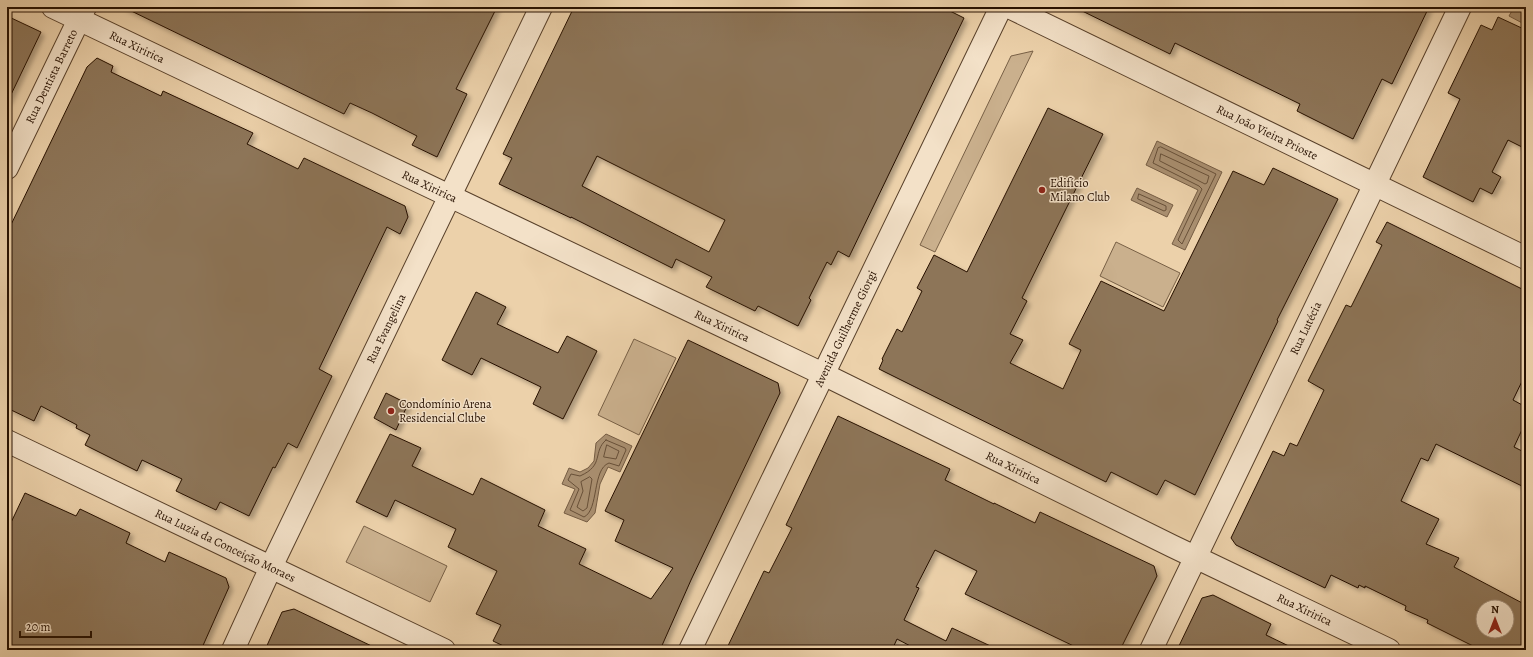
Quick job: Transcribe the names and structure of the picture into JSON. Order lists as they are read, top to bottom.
{
  "streets": {
    "street": [
      "Rua Xiririca",
      "Rua Dentista Barreto",
      "Rua João Vieira Prioste",
      "Rua Evangelina",
      "Avenida Guilherme Giorgi",
      "Rua Lutécia",
      "Rua Luzia da Conceição Moraes"
    ]
  },
  "crossings": [
    ["Rua Xiririca", "Rua Dentista Barreto"],
    ["Rua Xiririca", "Rua Evangelina"],
    ["Rua Xiririca", "Avenida Guilherme Giorgi"],
    ["Rua Xiririca", "Rua Lutécia"],
    ["Rua João Vieira Prioste", "Rua Lutécia"],
    ["Rua Evangelina", "Rua Luzia da Conceição Moraes"]
  ],
  "places": ["Edifício Milano Club", "Condomínio Arena Residencial Clube"],
  "scale_bar": "20 m",
  "north": "top"
}
